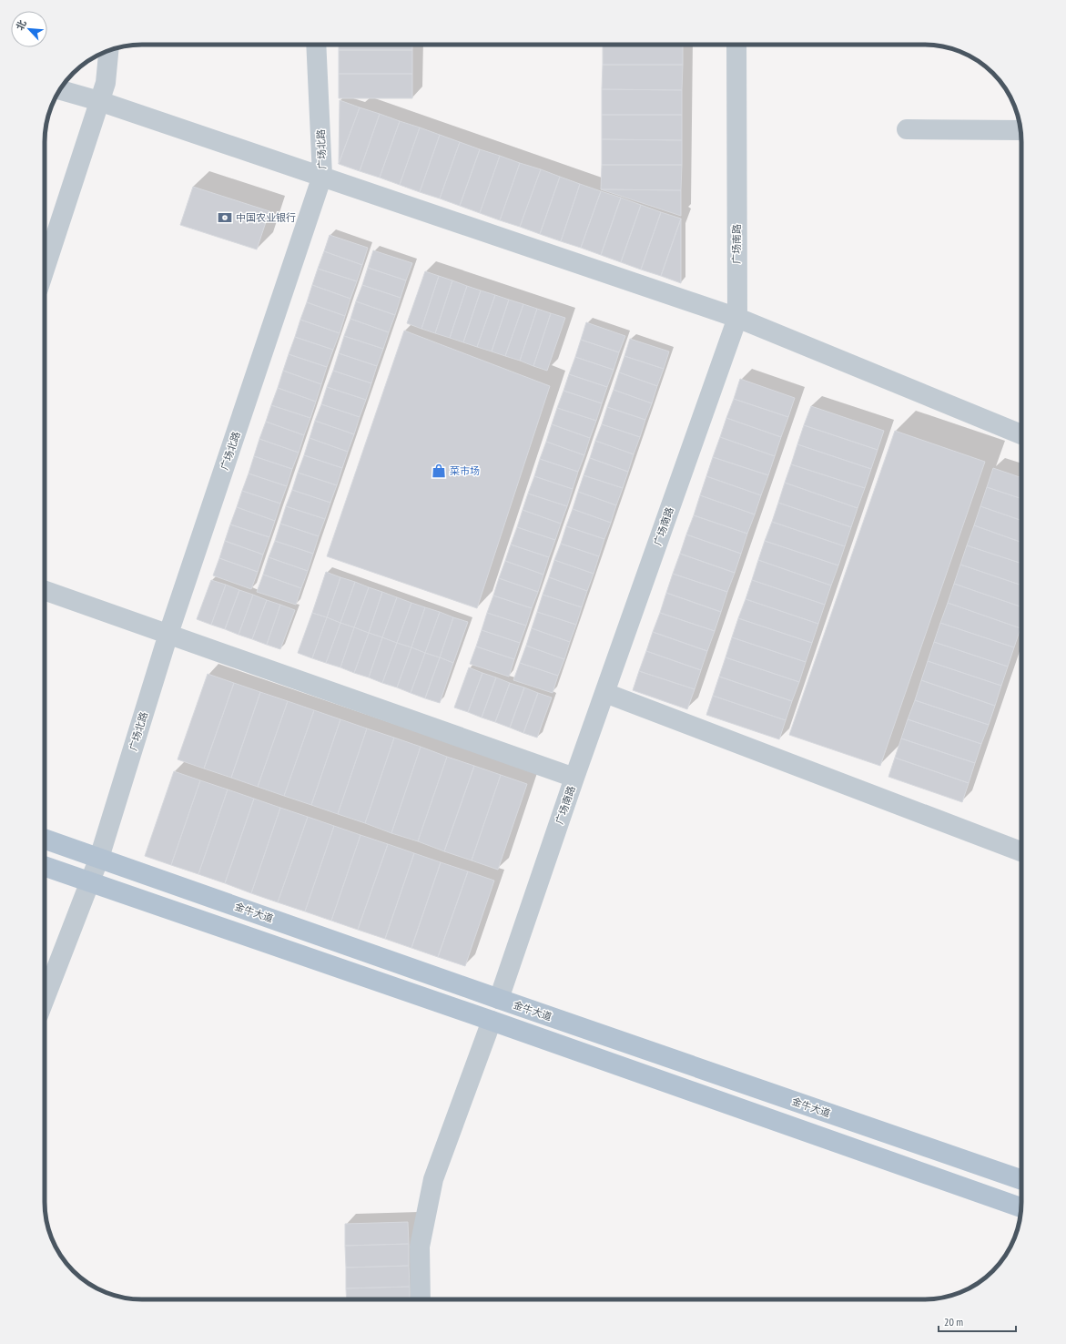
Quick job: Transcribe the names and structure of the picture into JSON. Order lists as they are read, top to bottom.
{
  "streets": {
    "main road": ["金牛大道"],
    "street": ["广场北路", "广场南路"]
  },
  "crossings": [
    ["广场北路", "金牛大道"],
    ["广场南路", "金牛大道"]
  ],
  "places": {
    "bank": ["中国农业银行"],
    "shop": ["菜市场"]
  },
  "scale_bar": "20 m",
  "north": "top left"
}
